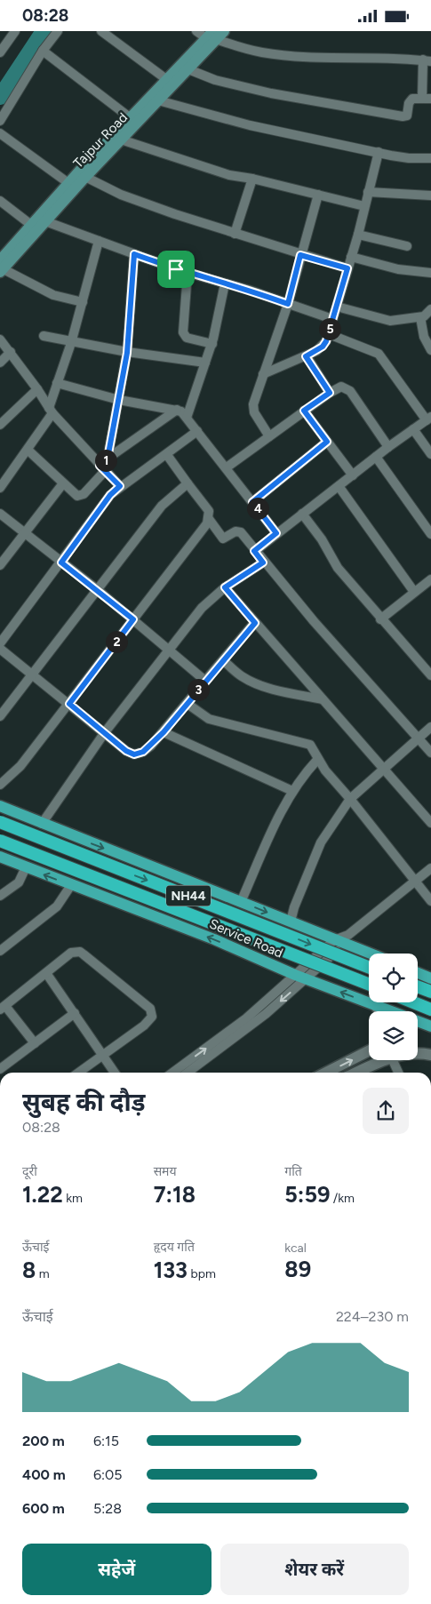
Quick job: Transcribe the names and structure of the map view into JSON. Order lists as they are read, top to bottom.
{
  "streets": {
    "highway": ["NH44"],
    "main road": ["Tajpur Road", "Service Road"]
  },
  "page": {
    "status": "08:28",
    "pins": [
      "5",
      "1",
      "4",
      "2",
      "3"
    ],
    "heading": ["सुबह की दौड़", "08:28"],
    "stats": [
      ["दूरी", "1.22 km"],
      ["समय", "7:18"],
      ["गति", "5:59 /km"],
      ["ऊँचाई", "8 m"],
      ["हृदय गति", "133 bpm"],
      ["kcal", "89"]
    ],
    "chart": ["ऊँचाई", "224–230 m"],
    "list": [
      {
        "name": "200 m",
        "note": "6:15"
      },
      {
        "name": "400 m",
        "note": "6:05"
      },
      {
        "name": "600 m",
        "note": "5:28"
      }
    ],
    "buttons": ["सहेजें", "शेयर करें"]
  }
}
